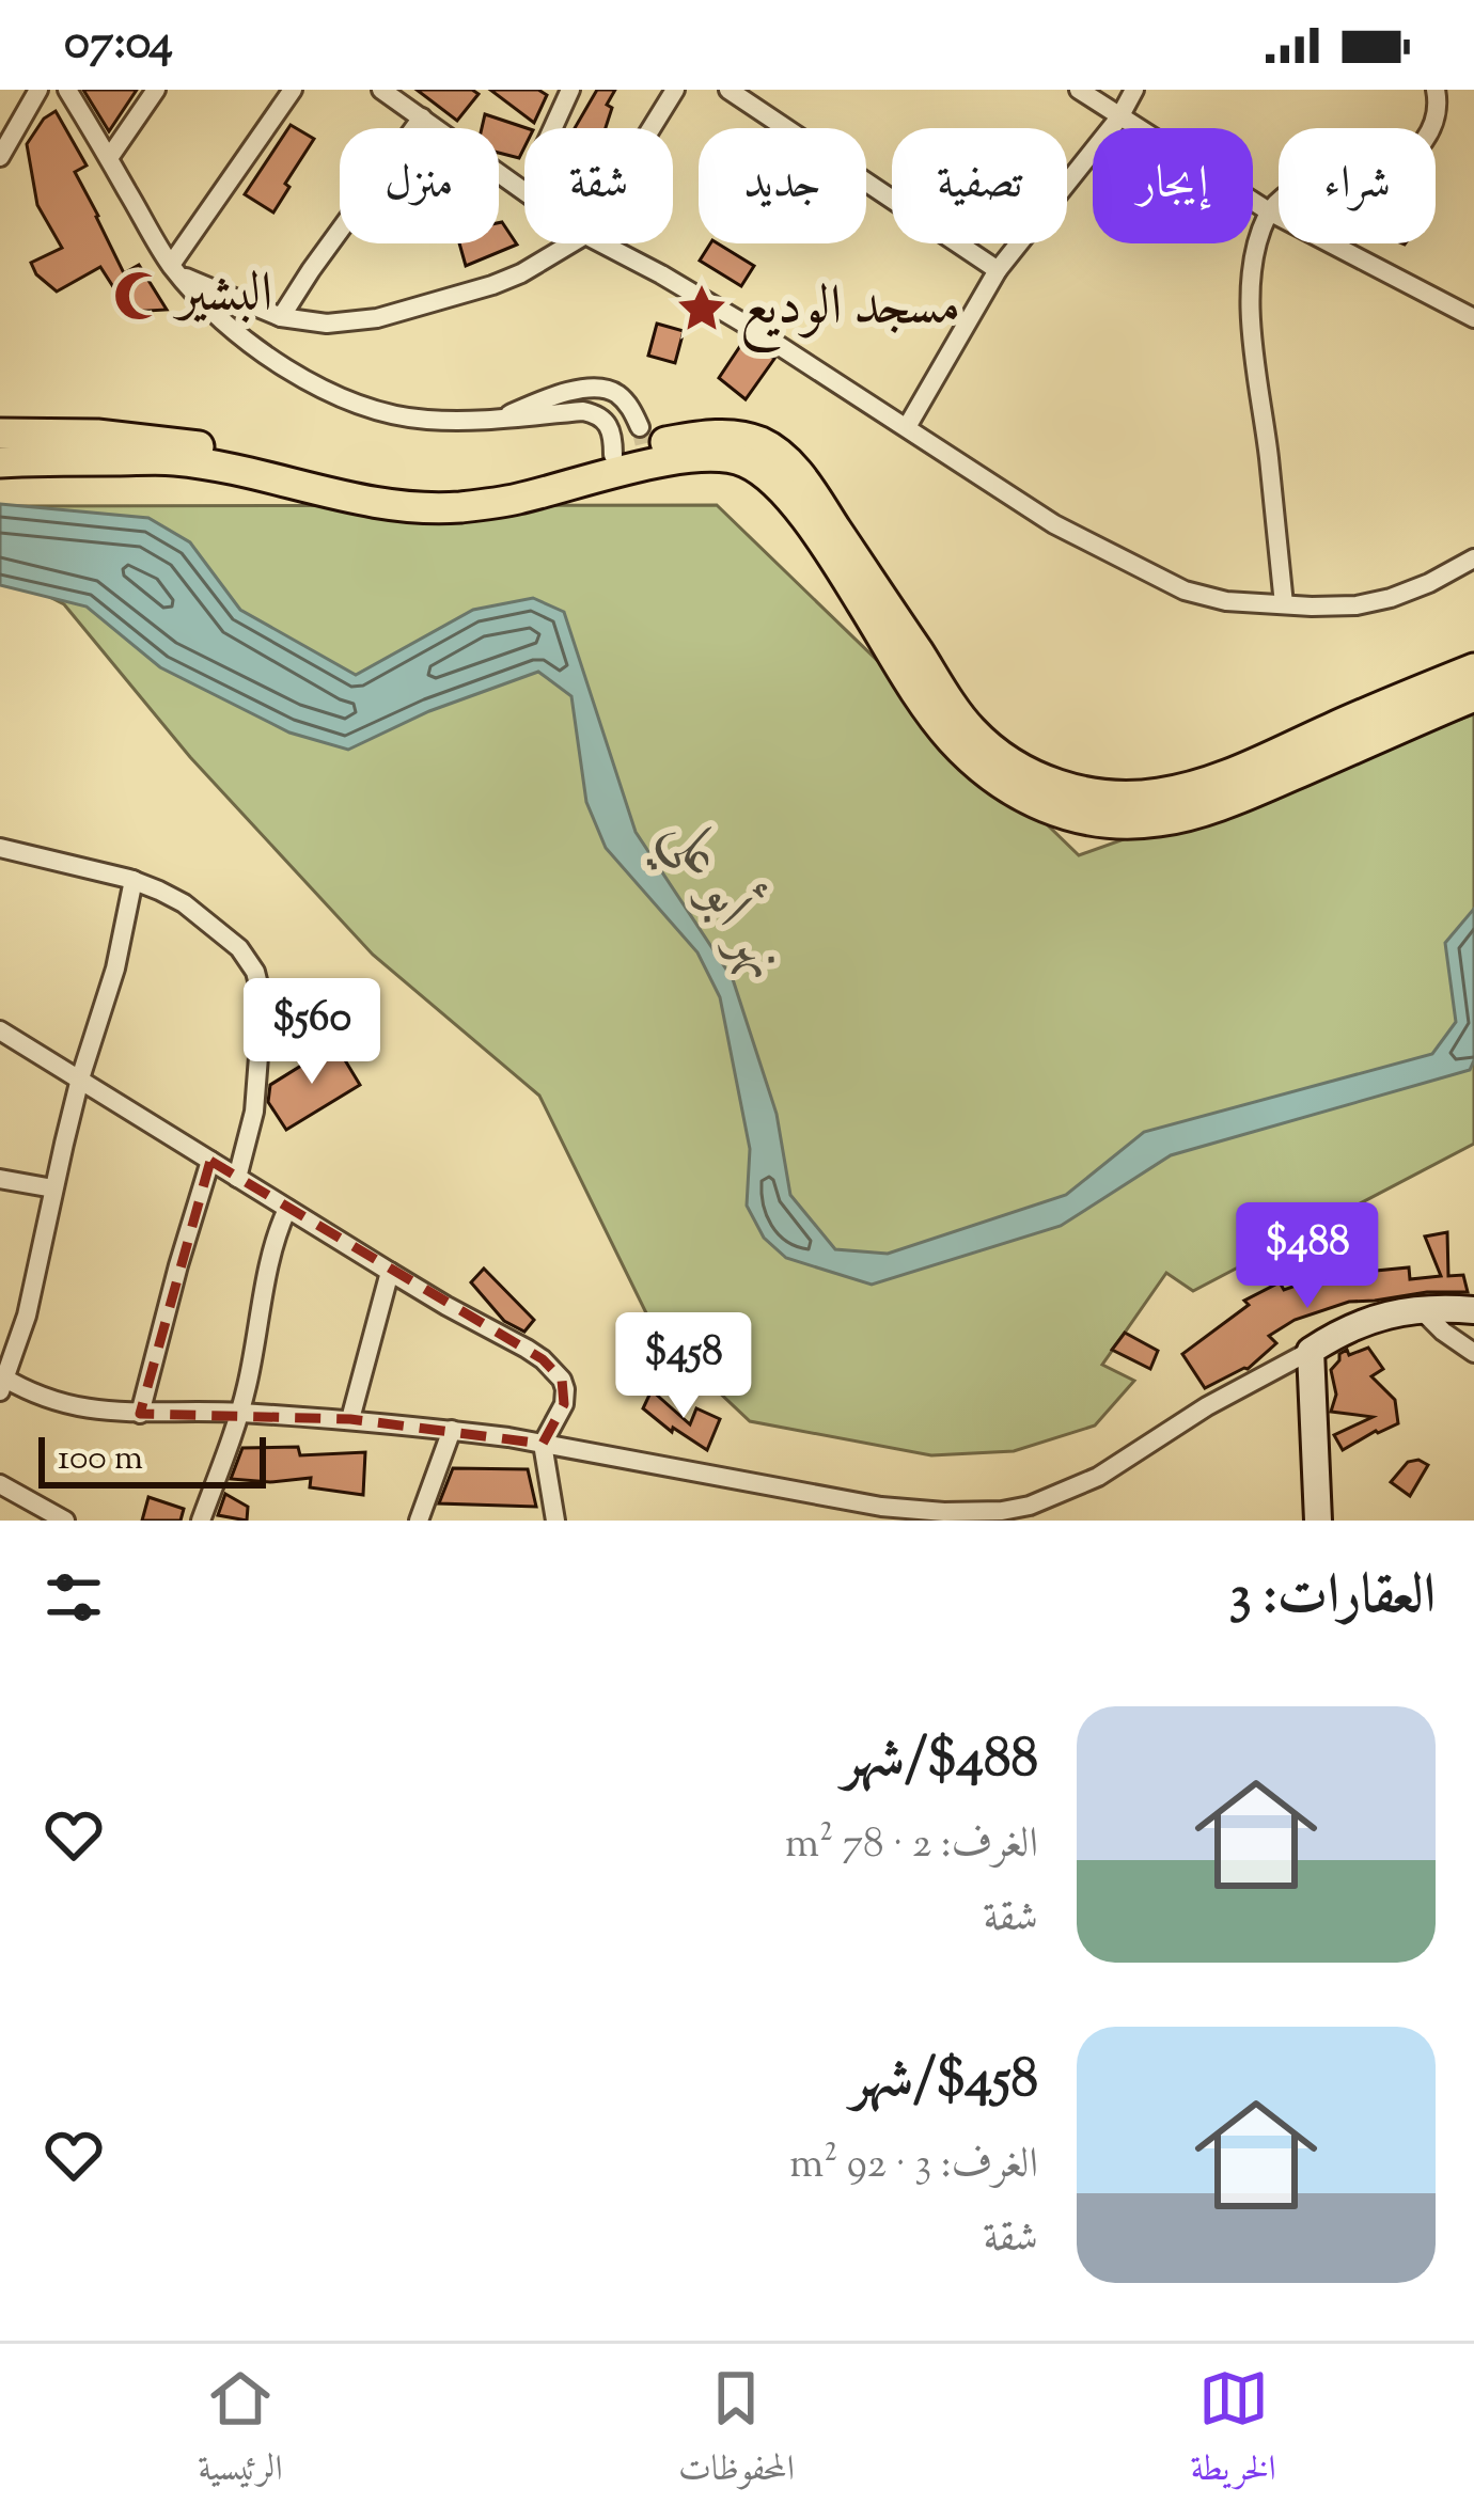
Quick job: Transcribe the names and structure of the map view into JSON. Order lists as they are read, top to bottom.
{
  "water": ["نهر أبو علي"],
  "places": {
    "mosque": ["البشير"],
    "place": ["مسجد الوديع"]
  },
  "scale_bar": "100 m",
  "page": {
    "status": "07:04",
    "chip": [
      "شراء",
      "إيجار",
      "تصفية",
      "جديد",
      "شقة",
      "منزل"
    ],
    "price": ["$560", "$488", "$458"],
    "scale": "100 m",
    "heading": "العقارات: 3",
    "list": [
      {
        "name": "$488/شهر",
        "note": "الغرف: 2 · 78 m² · شقة"
      },
      {
        "name": "$458/شهر",
        "note": "الغرف: 3 · 92 m² · شقة"
      }
    ],
    "tabs": ["الخريطة", "المحفوظات", "الرئيسية"]
  }
}
